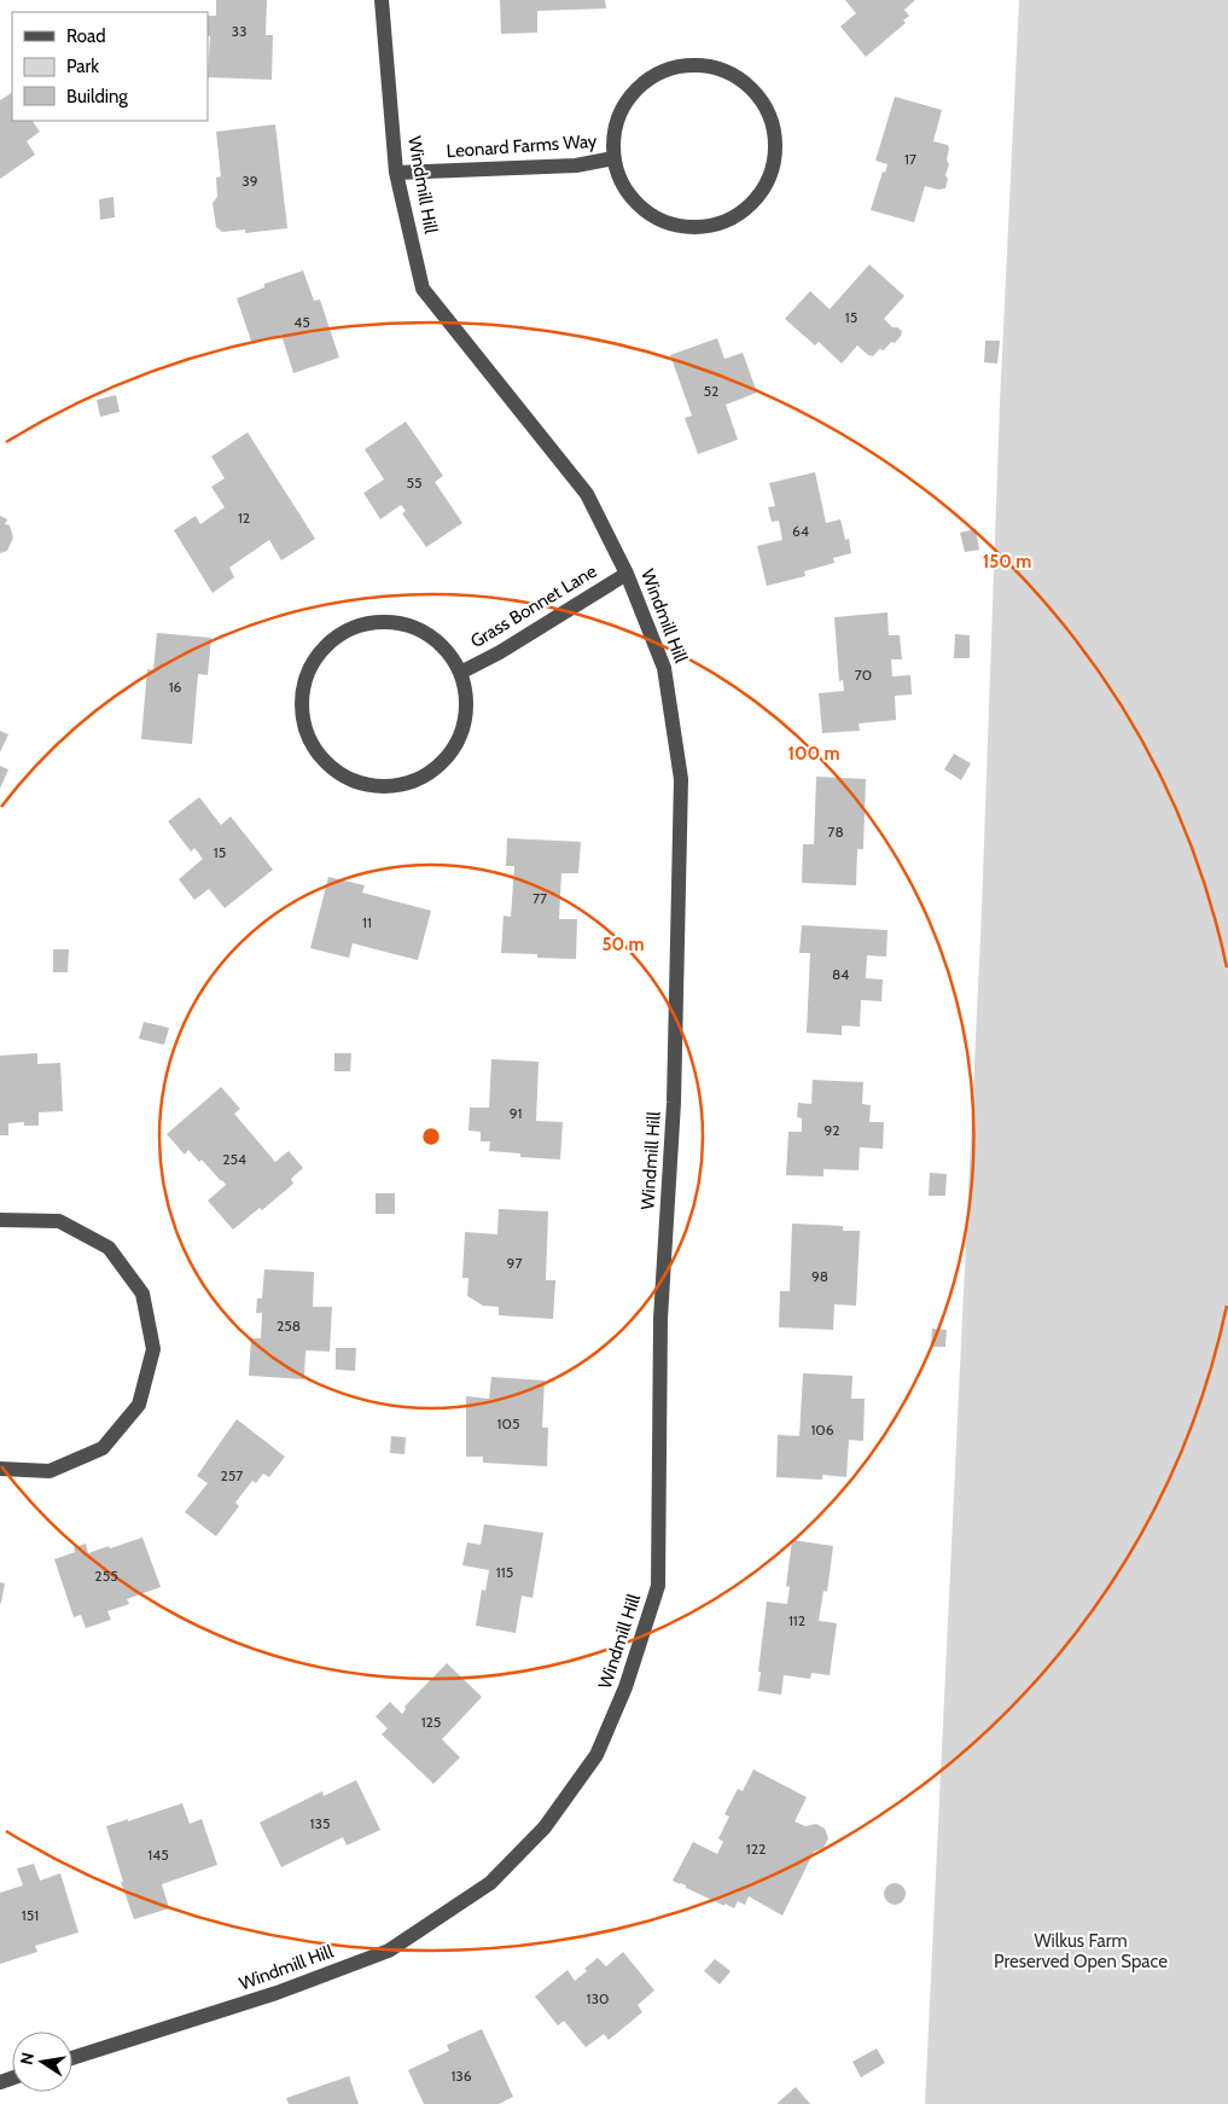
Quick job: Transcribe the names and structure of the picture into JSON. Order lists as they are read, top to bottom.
{
  "streets": {
    "street": ["Leonard Farms Way", "Windmill Hill", "Grass Bonnet Lane"]
  },
  "crossings": [
    ["Leonard Farms Way", "Windmill Hill"],
    ["Windmill Hill", "Grass Bonnet Lane"]
  ],
  "parks": ["Wilkus Farm Preserved Open Space"],
  "house_numbers": [
    "33",
    "17",
    "39",
    "15",
    "45",
    "52",
    "55",
    "12",
    "64",
    "70",
    "16",
    "78",
    "15",
    "77",
    "11",
    "84",
    "91",
    "92",
    "254",
    "97",
    "98",
    "258",
    "105",
    "106",
    "257",
    "115",
    "255",
    "112",
    "125",
    "135",
    "122",
    "145",
    "151",
    "130",
    "136"
  ],
  "legend": ["Road", "Park", "Building"],
  "north": "left",
  "rings": ["150 m", "100 m", "50 m"]
}
